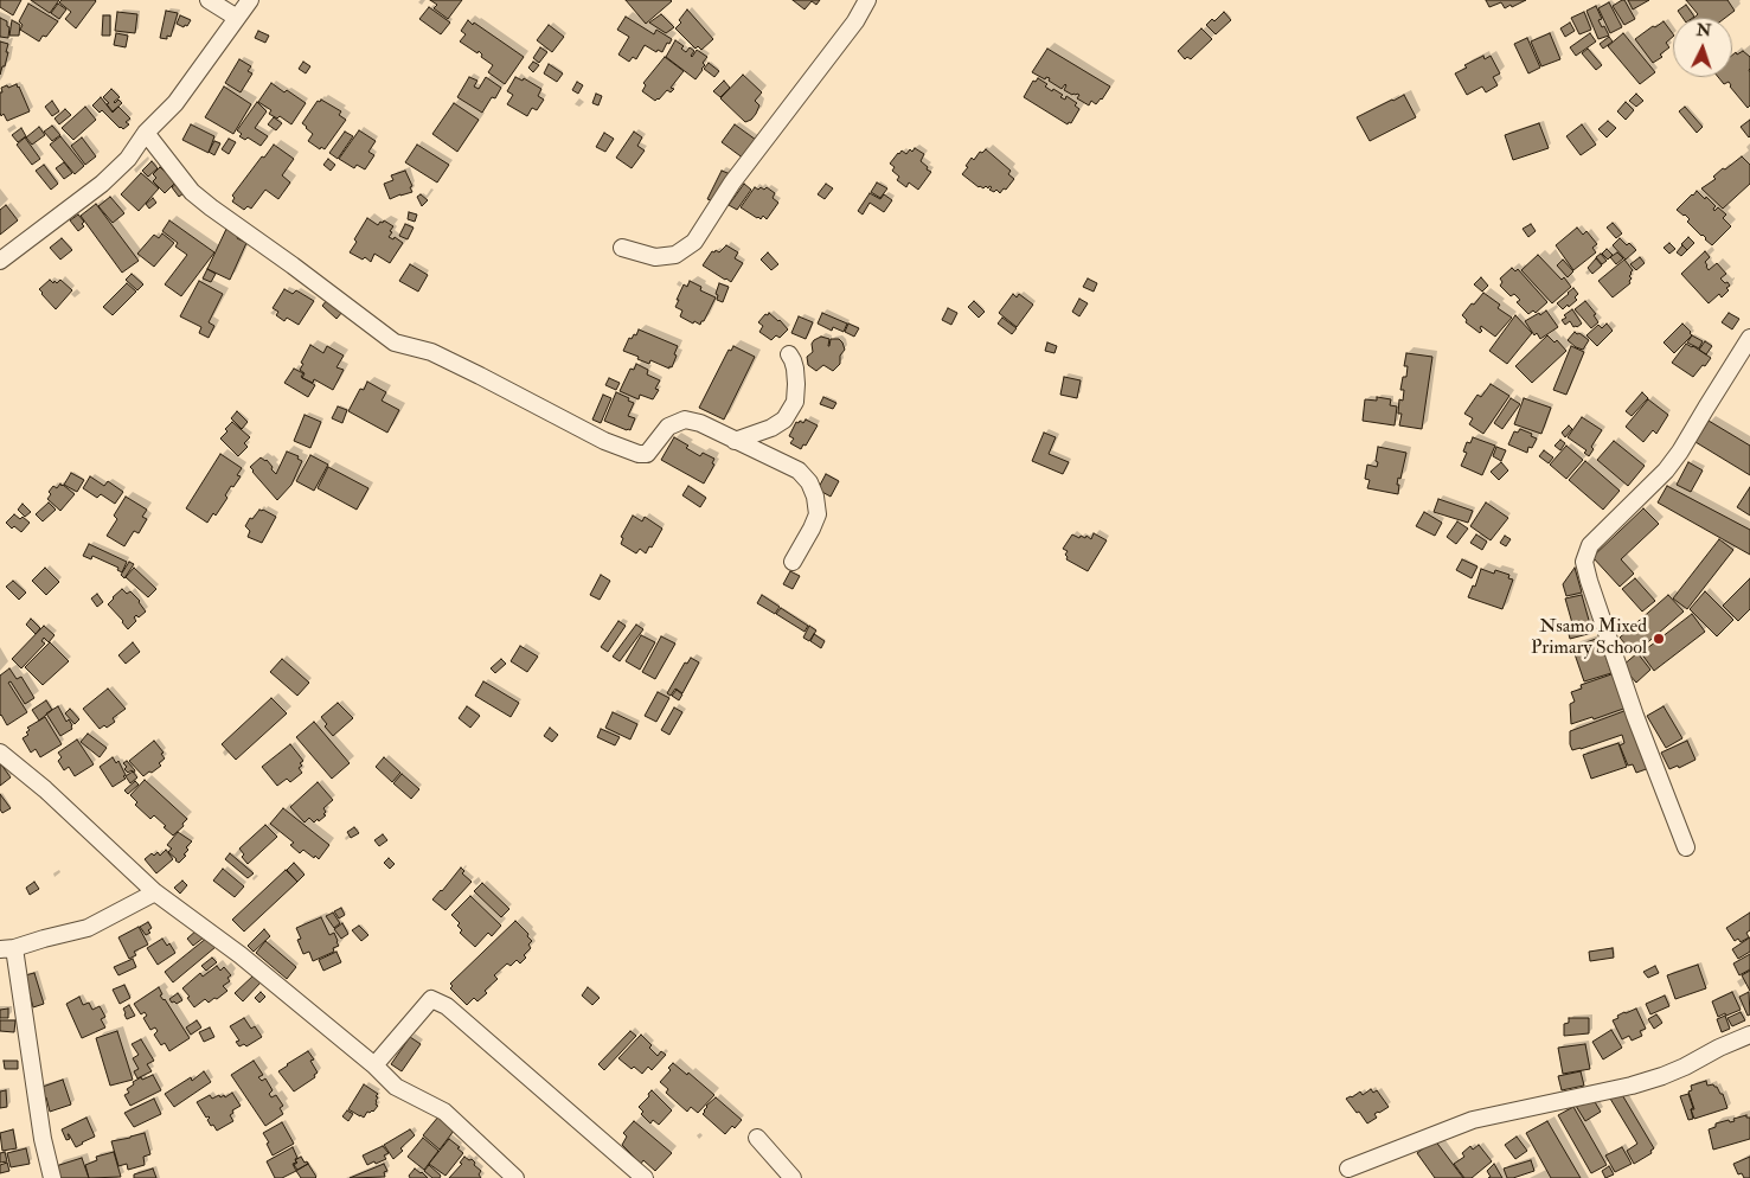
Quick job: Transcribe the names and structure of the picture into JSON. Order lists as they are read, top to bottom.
{
  "places": ["Nsamo Mixed Primary School"],
  "north": "top"
}
